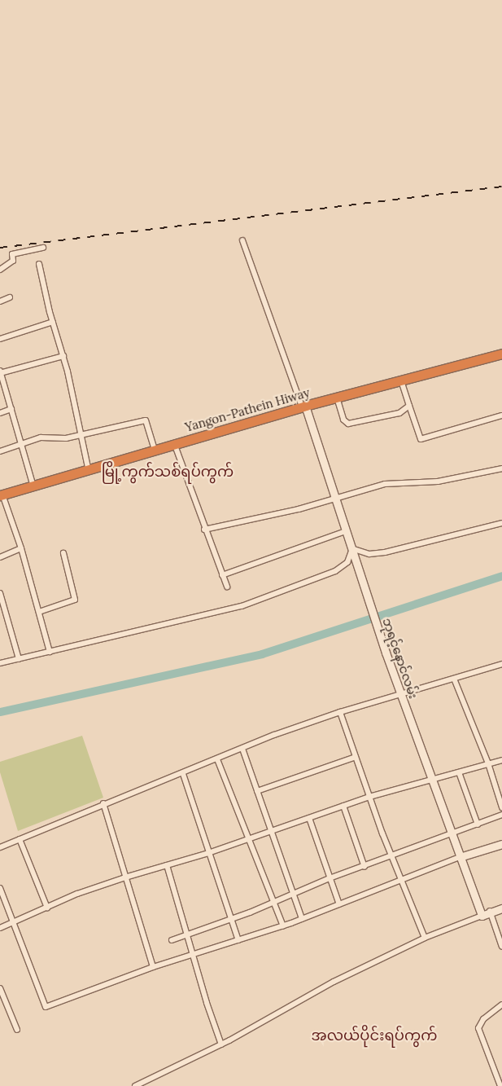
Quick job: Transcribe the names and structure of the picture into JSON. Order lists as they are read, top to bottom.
{
  "streets": {
    "highway": ["Yangon-Pathein Hiway"],
    "street": ["ဘုရင့်နောင်လမ်း"]
  },
  "crossings": [
    ["Yangon-Pathein Hiway", "ဘုရင့်နောင်လမ်း"]
  ],
  "districts": ["မြို့ကွက်သစ်ရပ်ကွက်", "အလယ်ပိုင်းရပ်ကွက်"]
}
